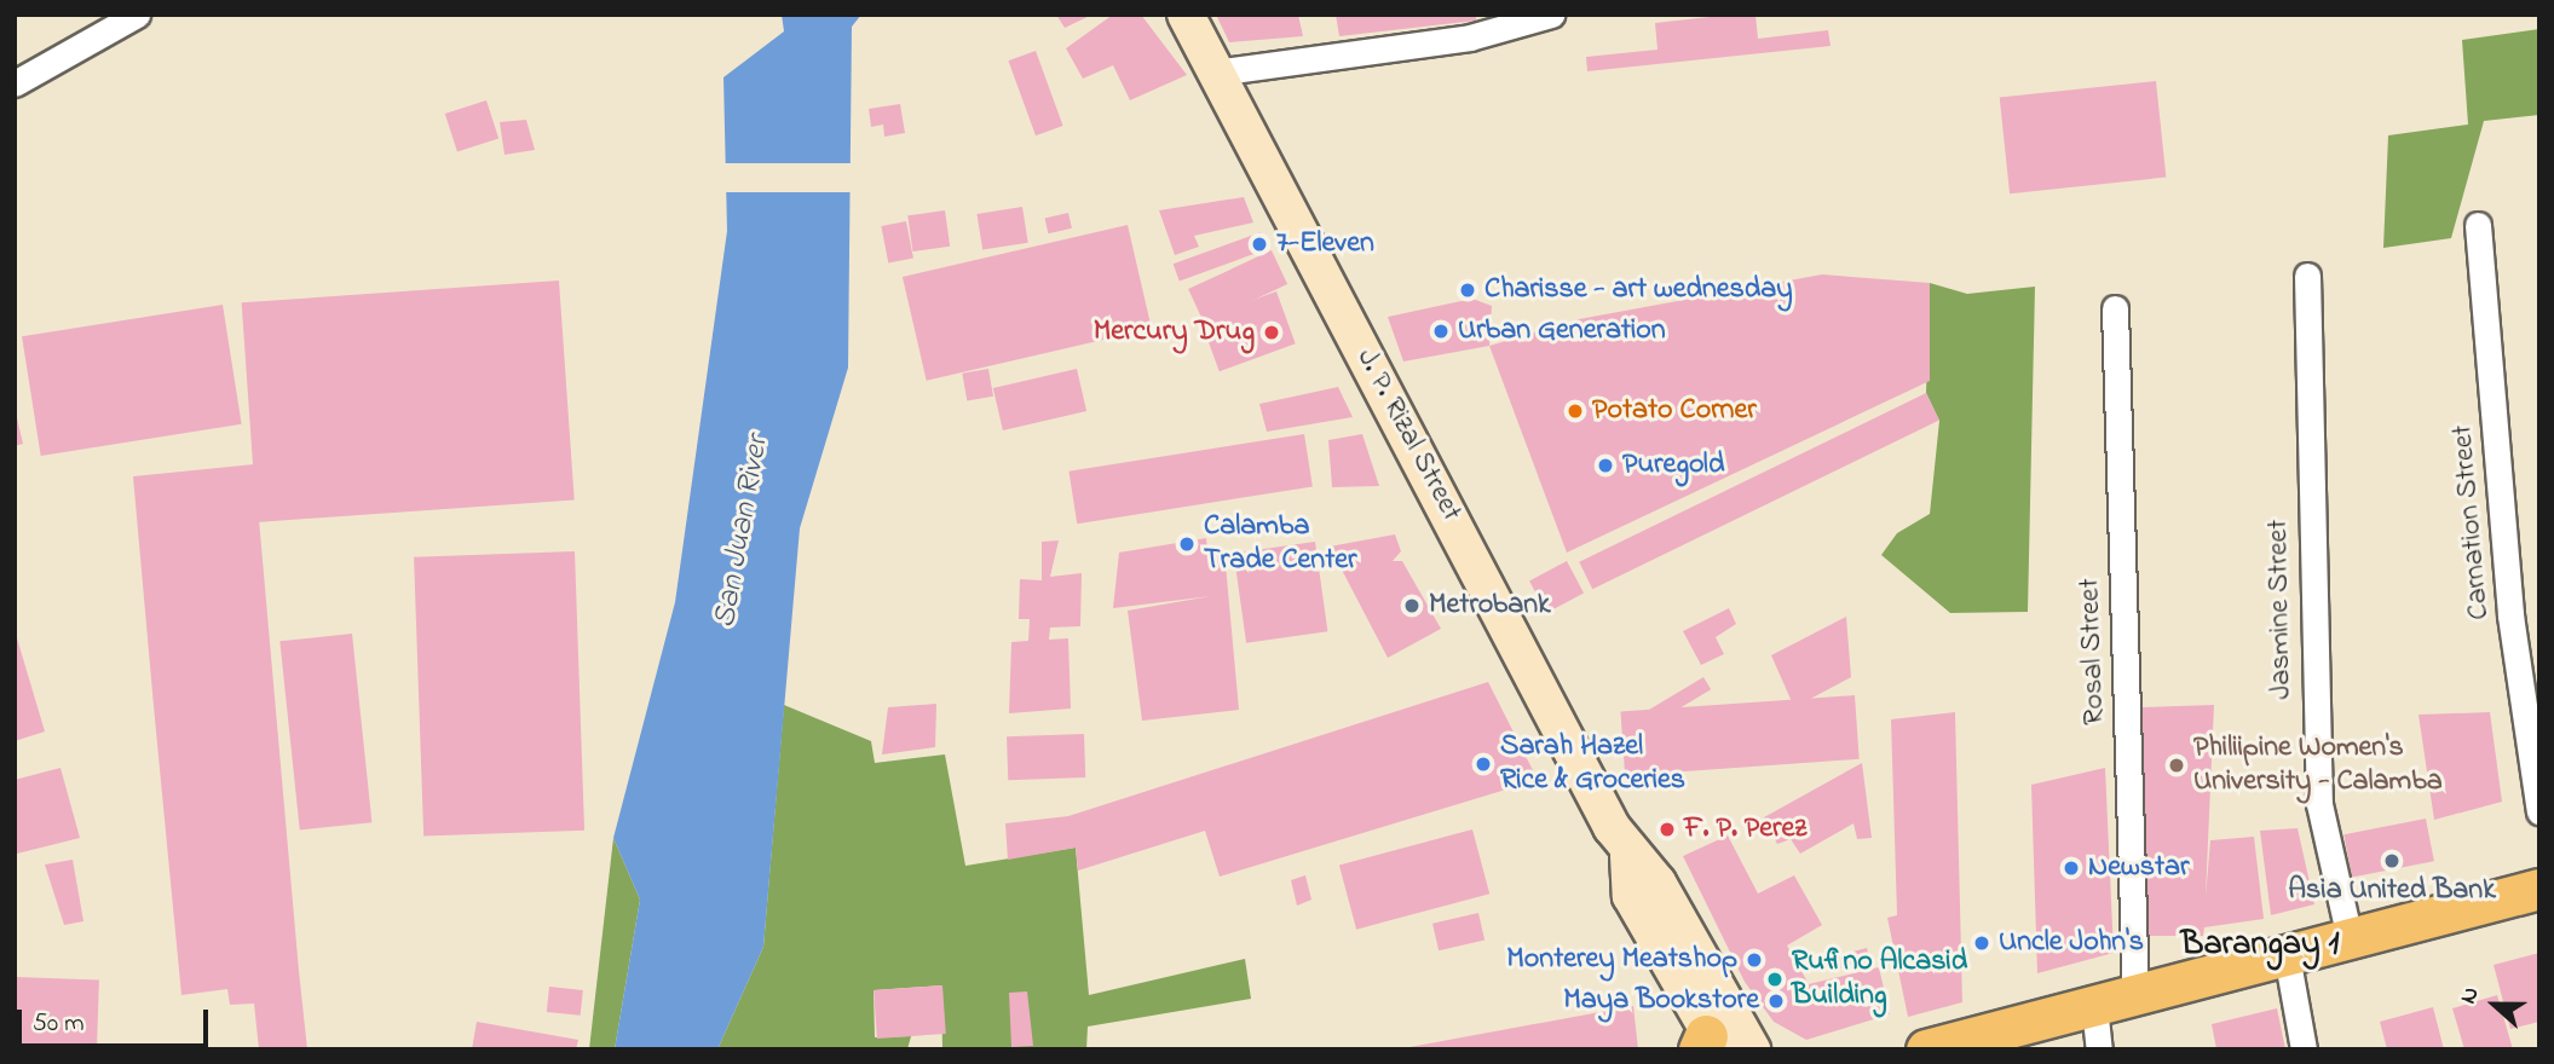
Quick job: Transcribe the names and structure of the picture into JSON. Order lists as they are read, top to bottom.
{
  "streets": {
    "main road": ["J. P. Rizal Street"],
    "street": ["Carnation Street", "Jasmine Street", "Rosal Street"]
  },
  "districts": ["Barangay 1"],
  "water": ["San Juan River"],
  "places": [
    "7-Eleven",
    "Charisse - art wednesday",
    "Urban Generation",
    "Mercury Drug",
    "Potato Corner",
    "Puregold",
    "Calamba Trade Center",
    "Metrobank",
    "Sarah Hazel Rice & Groceries",
    "Philiipine Women's University - Calamba",
    "F. P. Perez",
    "Asia United Bank",
    "Newstar",
    "Uncle John's",
    "Monterey Meatshop",
    "Rufino Alcasid Building",
    "Maya Bookstore"
  ],
  "scale_bar": "50 m",
  "north": "left"
}
